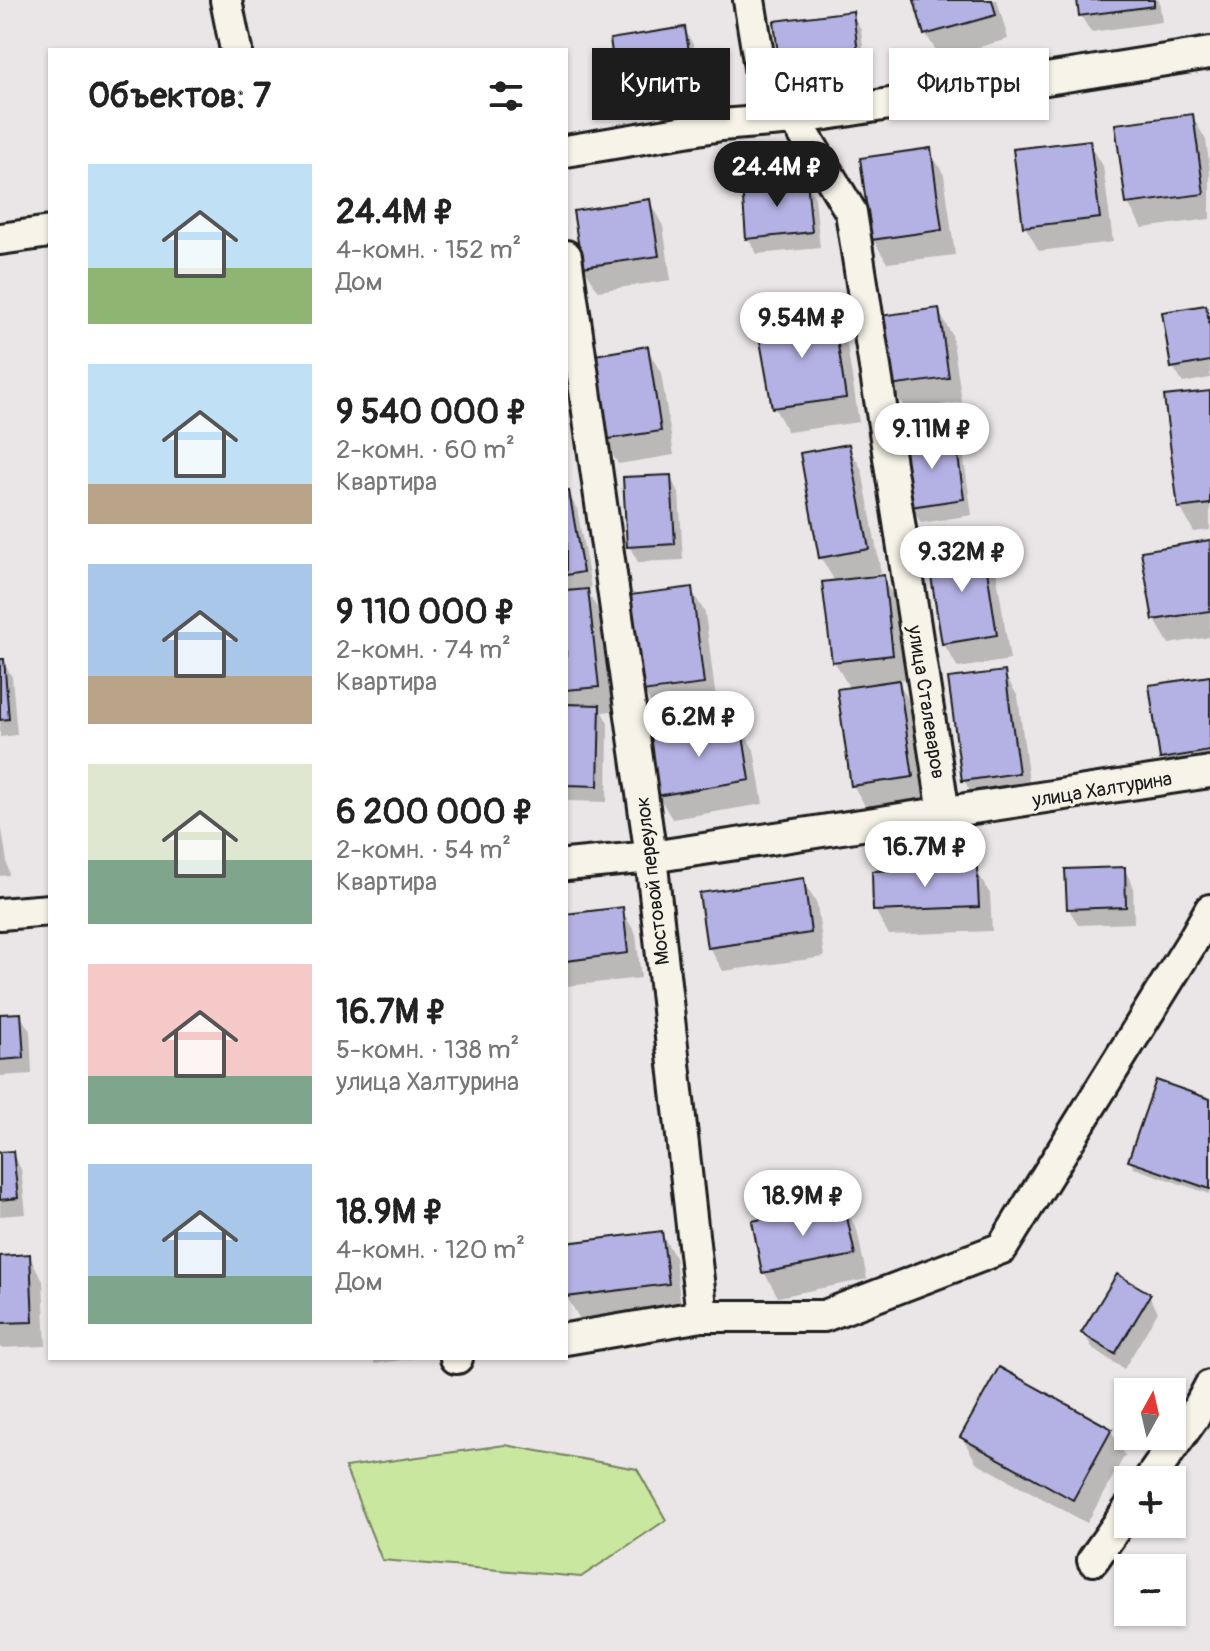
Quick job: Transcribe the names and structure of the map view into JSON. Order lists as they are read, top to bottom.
{
  "streets": {
    "street": ["улица Сталеваров", "улица Халтурина", "Мостовой переулок"]
  },
  "crossings": [
    ["улица Сталеваров", "улица Халтурина"],
    ["улица Халтурина", "Мостовой переулок"]
  ],
  "north": "top",
  "page": {
    "chip": ["Купить", "Снять", "Фильтры"],
    "heading": "Объектов: 7",
    "price": [
      "24.4M ₽",
      "9.54M ₽",
      "9.11M ₽",
      "9.32M ₽",
      "6.2M ₽",
      "16.7M ₽",
      "18.9M ₽"
    ],
    "list": [
      {
        "name": "24.4M ₽",
        "note": "4-комн. · 152 m² · Дом"
      },
      {
        "name": "9 540 000 ₽",
        "note": "2-комн. · 60 m² · Квартира"
      },
      {
        "name": "9 110 000 ₽",
        "note": "2-комн. · 74 m² · Квартира"
      },
      {
        "name": "6 200 000 ₽",
        "note": "2-комн. · 54 m² · Квартира"
      },
      {
        "name": "16.7M ₽",
        "note": "5-комн. · 138 m² · улица Халтурина"
      },
      {
        "name": "18.9M ₽",
        "note": "4-комн. · 120 m² · Дом"
      }
    ],
    "map_buttons": ["+", "−"]
  }
}
